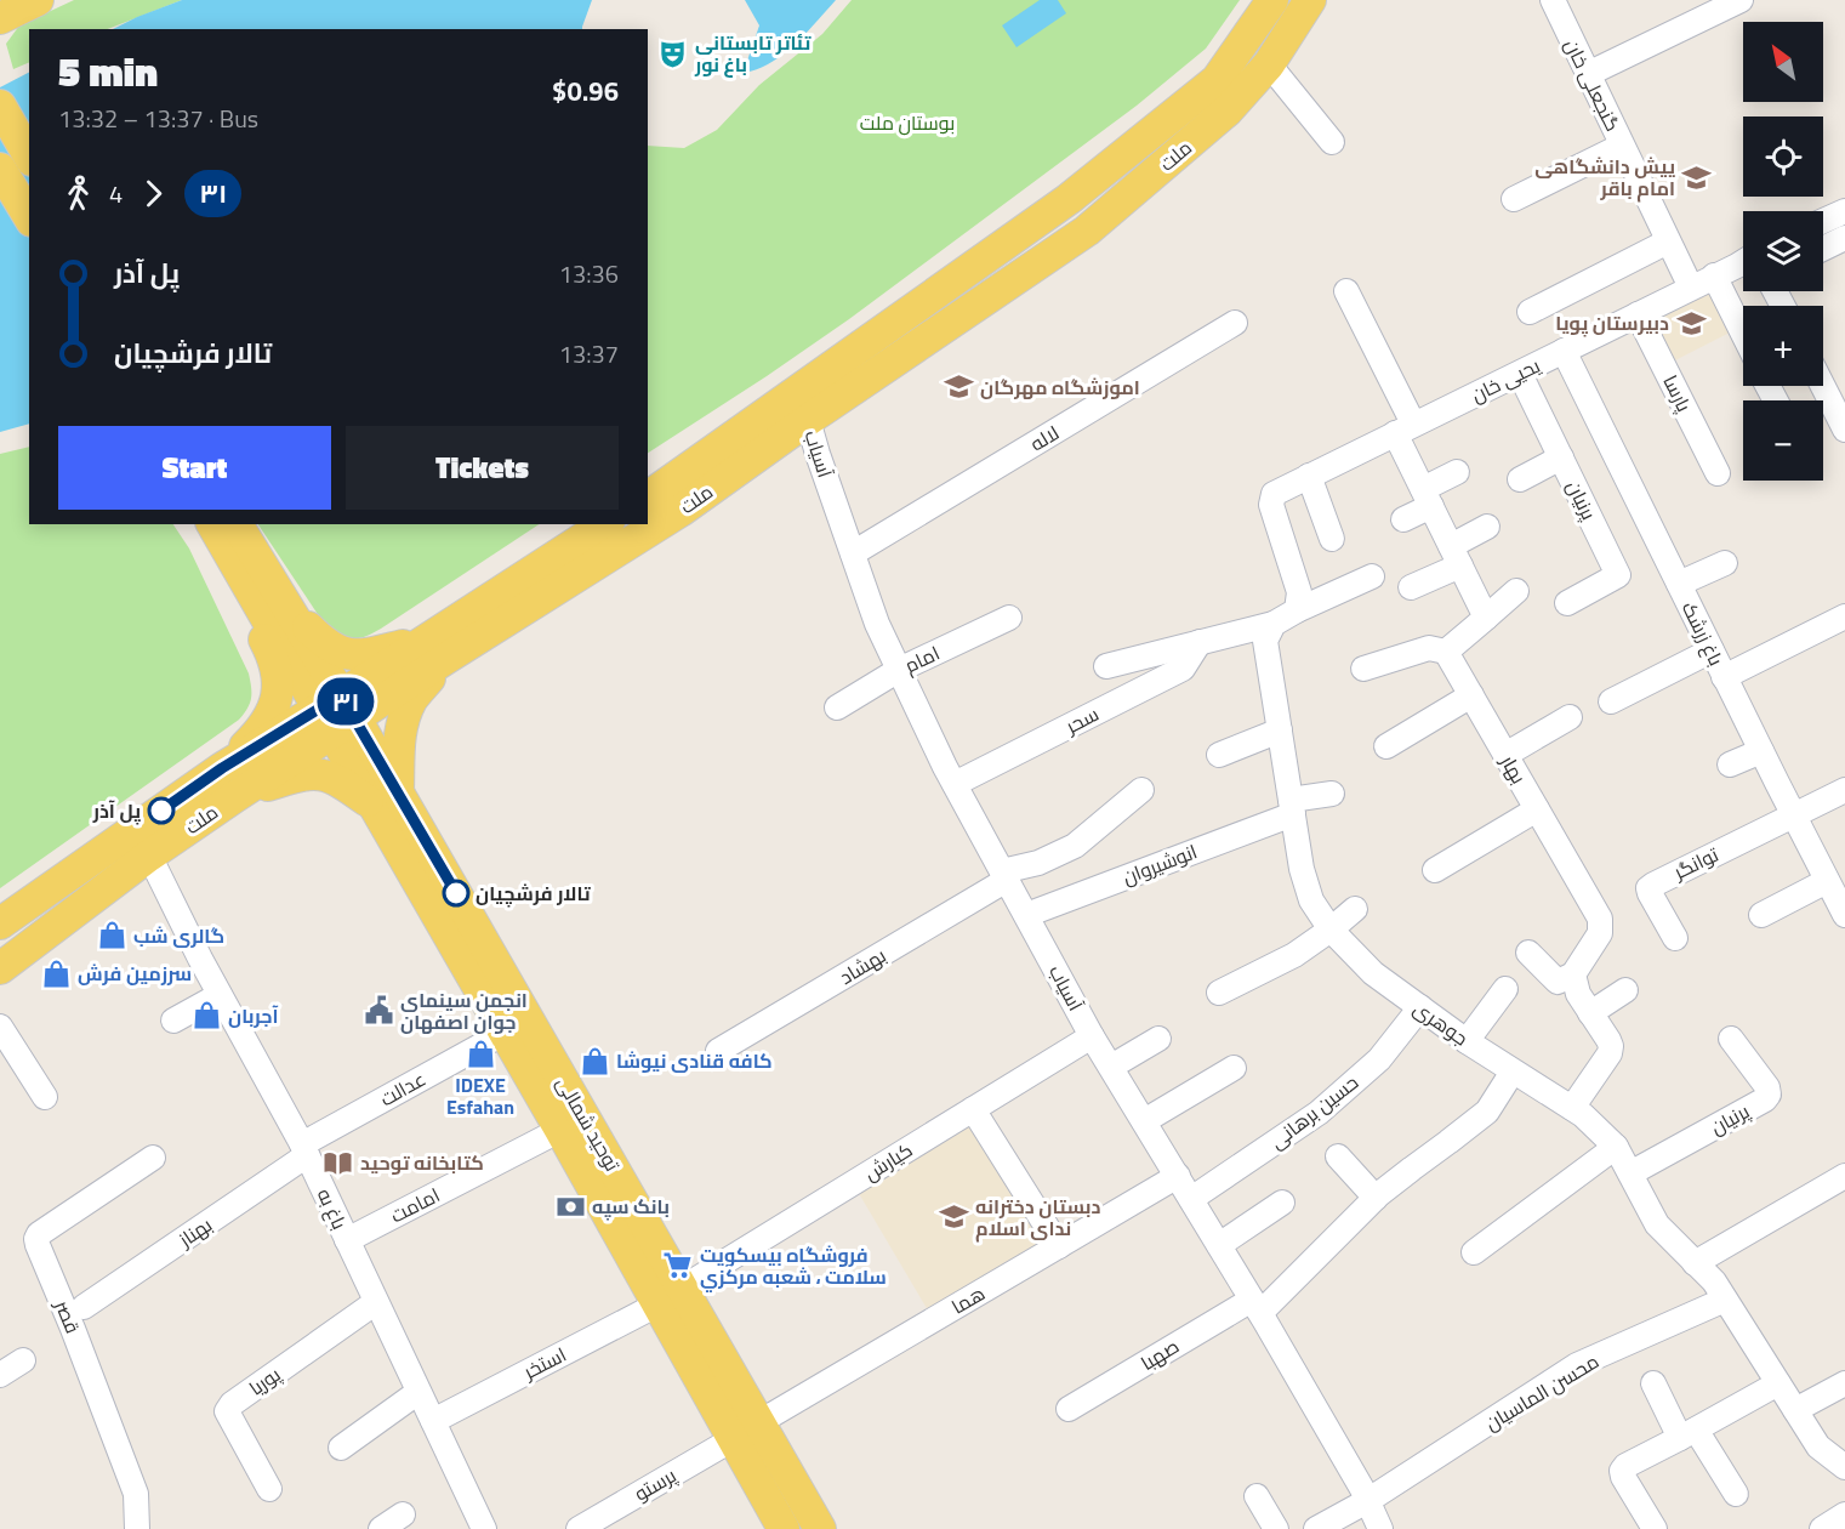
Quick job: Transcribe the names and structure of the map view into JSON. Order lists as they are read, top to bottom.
{
  "streets": {
    "main road": ["ملت", "توحید شمالی"],
    "street": [
      "گنجعلی خان",
      "یحیی خان",
      "پارسا",
      "لاله",
      "آسیاب",
      "پرنیان",
      "باغ زرشک",
      "امام",
      "سحر",
      "بهار",
      "توانگر",
      "انوشیروان",
      "بهشاد",
      "جوهری",
      "عدالت",
      "حسین برهانی",
      "کیارش",
      "امامت",
      "باغ به",
      "بهناز",
      "هما",
      "قصر",
      "صهبا",
      "استخر",
      "پوریا",
      "محسن الماسیان",
      "پرستو"
    ]
  },
  "crossings": [
    ["گنجعلی خان", "یحیی خان"],
    ["ملت", "آسیاب"],
    ["ملت", "توحید شمالی"],
    ["ملت", "باغ به"],
    ["یحیی خان", "پارسا"],
    ["یحیی خان", "پرنیان"],
    ["یحیی خان", "باغ زرشک"],
    ["لاله", "آسیاب"],
    ["آسیاب", "امام"],
    ["آسیاب", "سحر"],
    ["آسیاب", "انوشیروان"],
    ["آسیاب", "بهشاد"],
    ["آسیاب", "حسین برهانی"],
    ["آسیاب", "کیارش"],
    ["آسیاب", "هما"],
    ["آسیاب", "صهبا"],
    ["آسیاب", "محسن الماسیان"],
    ["پرنیان", "جوهری"],
    ["باغ زرشک", "توانگر"],
    ["انوشیروان", "جوهری"],
    ["جوهری", "حسین برهانی"],
    ["جوهری", "صهبا"],
    ["جوهری", "محسن الماسیان"],
    ["عدالت", "توحید شمالی"],
    ["عدالت", "باغ به"],
    ["عدالت", "بهناز"],
    ["توحید شمالی", "کیارش"],
    ["توحید شمالی", "امامت"],
    ["توحید شمالی", "هما"],
    ["توحید شمالی", "استخر"],
    ["توحید شمالی", "پرستو"],
    ["امامت", "باغ به"],
    ["باغ به", "بهناز"],
    ["باغ به", "استخر"],
    ["باغ به", "پوریا"]
  ],
  "parks": ["بوستان ملت"],
  "places": {
    "theatre": ["تئاتر تابستانی باغ نور"],
    "school or university": [
      "پیش دانشگاهی امام باقر",
      "دبیرستان پویا",
      "اموزشگاه مهرگان",
      "دبستان دخترانه ندای اسلام"
    ],
    "other": ["پل آذر", "تالار فرشچیان"],
    "shop": [
      "گالری شب",
      "سرزمین فرش",
      "آجربان",
      "IDEXE Esfahan",
      "کافه قنادی نیوشا"
    ],
    "public building": ["انجمن سینمای جوان اصفهان"],
    "library": ["کتابخانه توحید"],
    "bank": ["بانک سپه"],
    "supermarket": ["فروشگاه بيسكويت سلامت ، شعبه مركزي"]
  },
  "lines": ["bus line ۳۱"],
  "north": "top left",
  "page": {
    "on_map": "۳۱",
    "map_buttons": ["+", "−"],
    "heading": ["5 min", "13:32 – 13:37 · Bus", "$0.96"],
    "legs": ["4", "۳۱"],
    "list": [
      {
        "name": "پل آذر",
        "value": "13:36"
      },
      {
        "name": "تالار فرشچیان",
        "value": "13:37"
      }
    ],
    "buttons": ["Start", "Tickets"]
  }
}
